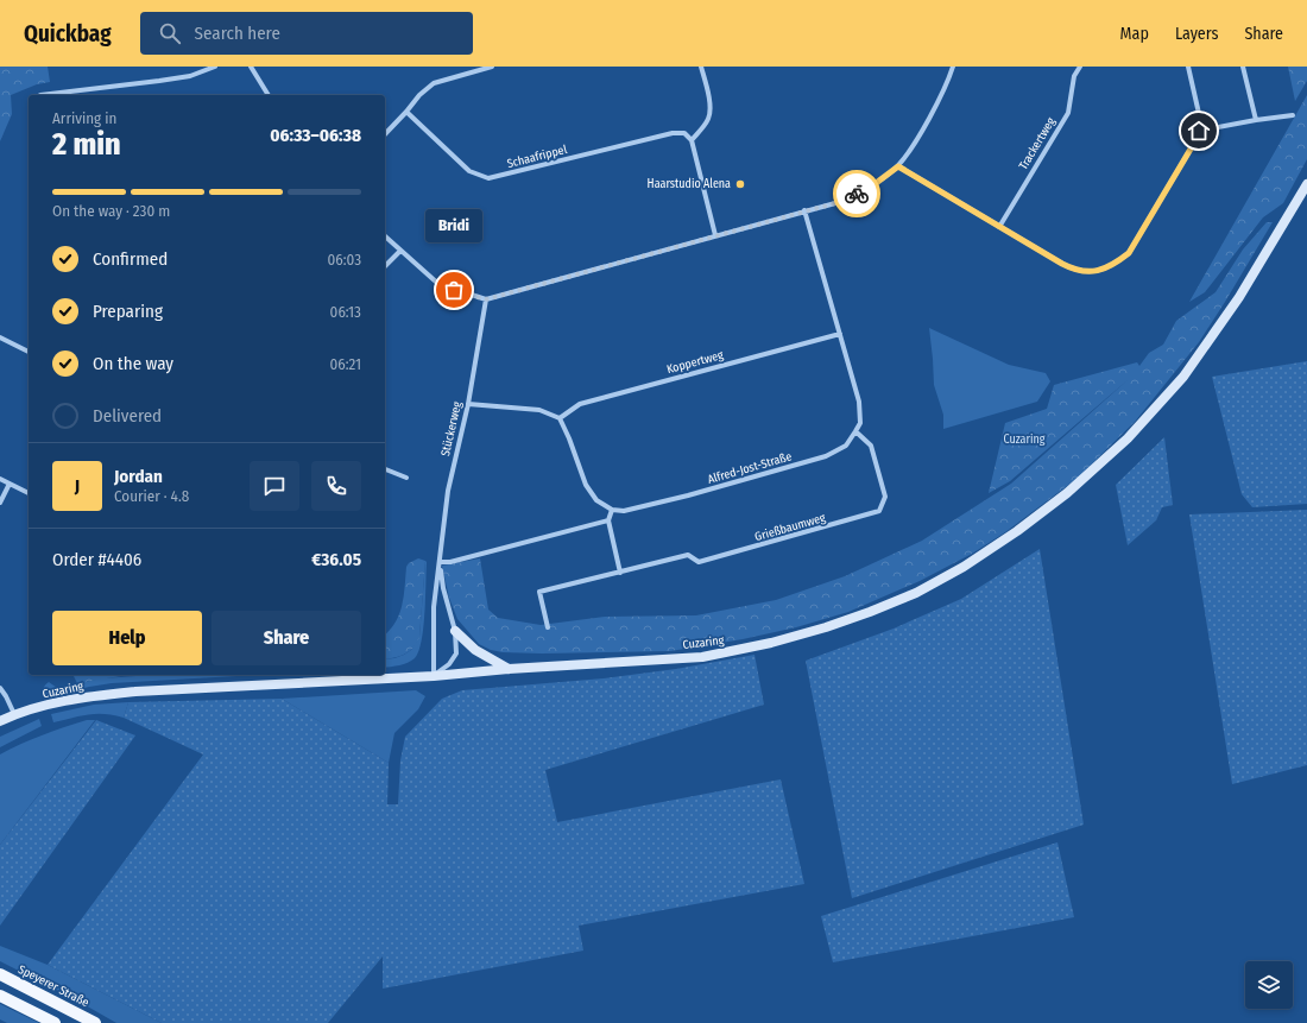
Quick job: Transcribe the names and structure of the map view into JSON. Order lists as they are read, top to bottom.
{
  "streets": {
    "main road": ["Cuzaring", "Speyerer Straße"],
    "street": [
      "Trackertweg",
      "Schaafrippel",
      "Koppertweg",
      "Stückerweg",
      "Alfred-Jost-Straße",
      "Grießbaumweg"
    ]
  },
  "crossings": [
    ["Stückerweg", "Cuzaring"],
    ["Alfred-Jost-Straße", "Grießbaumweg"]
  ],
  "parks": ["Cuzaring"],
  "places": ["Haarstudio Alena", "Bridi"],
  "page": {
    "header": "Quickbag",
    "search": "Search here",
    "nav": ["Map", "Layers", "Share"],
    "heading": ["2 min", "Arriving in", "06:33–06:38"],
    "panel": [
      "Jordan",
      "Courier · 4.8",
      "Order #4406",
      "€36.05"
    ],
    "bar": "On the way · 230 m",
    "bubble": "Bridi",
    "list": [
      ["Confirmed", "06:03"],
      ["Preparing", "06:13"],
      ["On the way", "06:21"],
      "Delivered"
    ],
    "round": "J",
    "buttons": ["Help", "Share"]
  }
}
